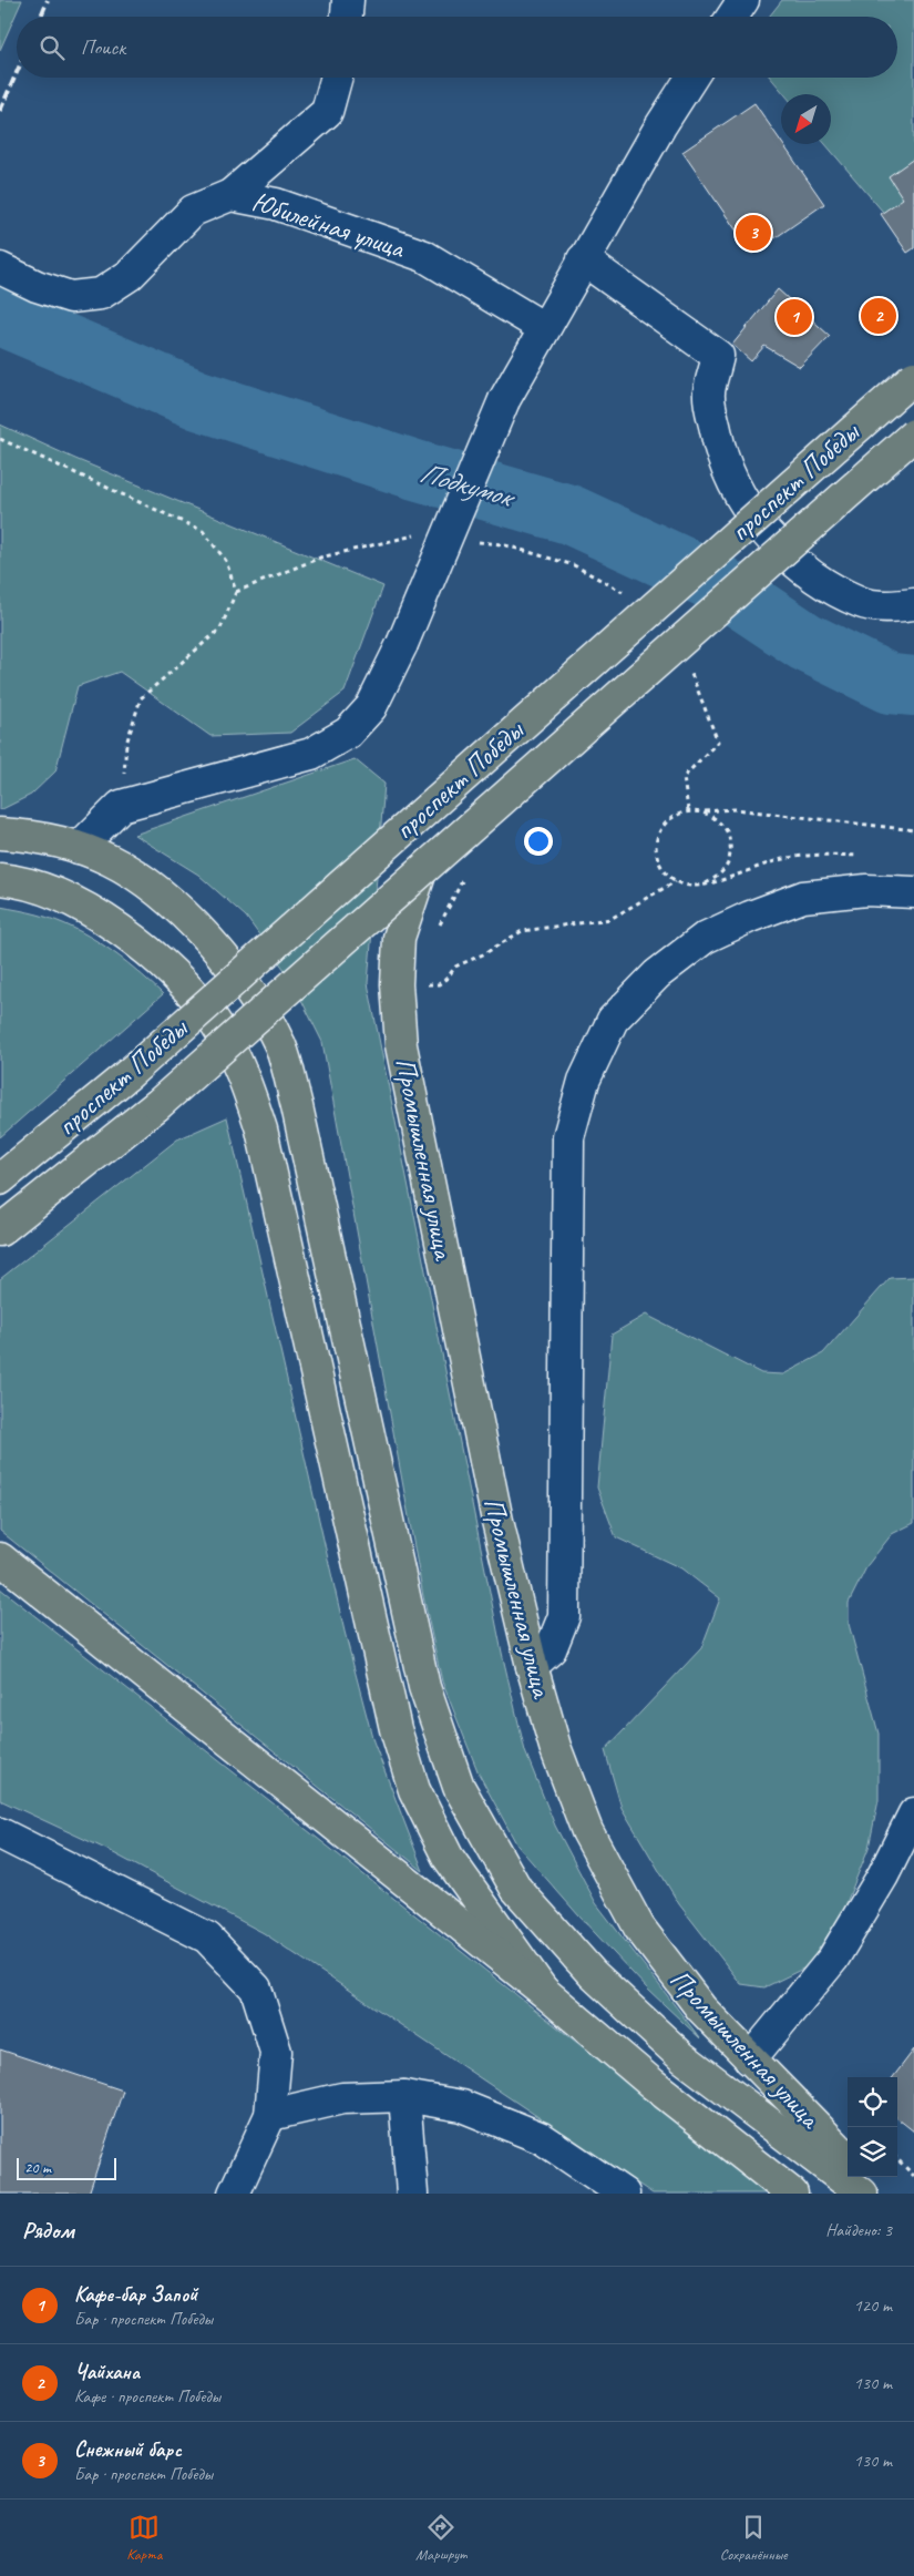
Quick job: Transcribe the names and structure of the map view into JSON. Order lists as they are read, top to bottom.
{
  "streets": {
    "main road": ["проспект Победы", "Промышленная улица"],
    "street": ["Юбилейная улица"]
  },
  "crossings": [
    ["проспект Победы", "Промышленная улица"]
  ],
  "water": ["Подкумок"],
  "scale_bar": "20 m",
  "north": "bottom left",
  "page": {
    "search": "Поиск",
    "pins": ["3", "2", "1"],
    "scale": "20 m",
    "heading": ["Рядом", "Найдено: 3"],
    "list": [
      {
        "mark": "1",
        "name": "Кафе-бар Запой",
        "note": "Бар · проспект Победы",
        "value": "120 m"
      },
      {
        "mark": "2",
        "name": "Чайхана",
        "note": "Кафе · проспект Победы",
        "value": "130 m"
      },
      {
        "mark": "3",
        "name": "Снежный барс",
        "note": "Бар · проспект Победы",
        "value": "130 m"
      }
    ],
    "nav": ["Карта", "Маршрут", "Сохранённые"]
  }
}
